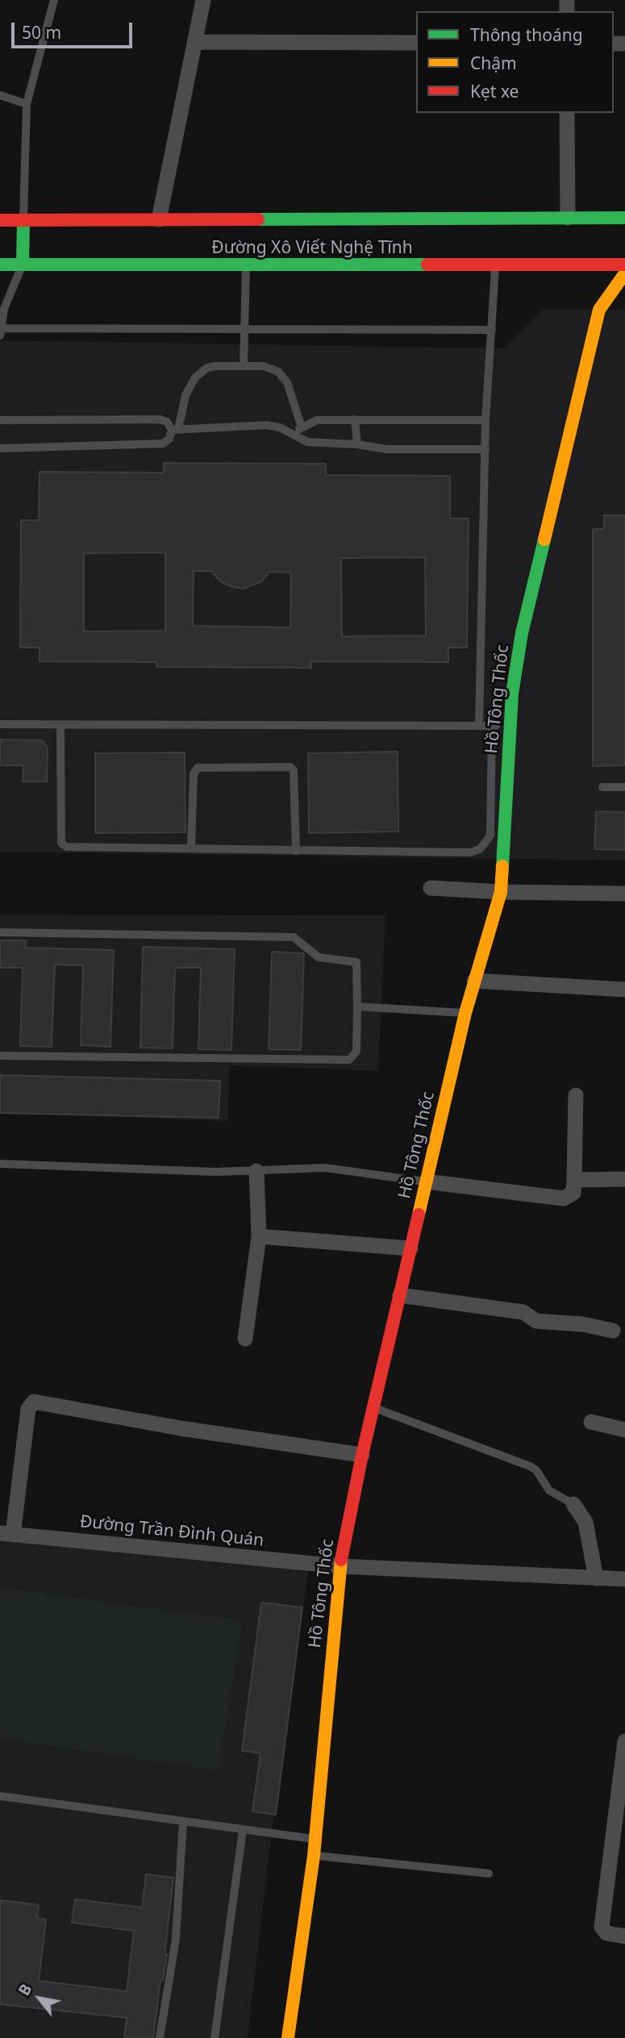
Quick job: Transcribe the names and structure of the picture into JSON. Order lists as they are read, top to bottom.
{
  "streets": {
    "street": ["Đường Xô Viết Nghệ Tĩnh", "Hồ Tông Thốc", "Đường Trần Đình Quán"]
  },
  "crossings": [
    ["Hồ Tông Thốc", "Đường Trần Đình Quán"]
  ],
  "legend": ["Thông thoáng", "Chậm", "Kẹt xe"],
  "scale_bar": "50 m",
  "north": "top left"
}
